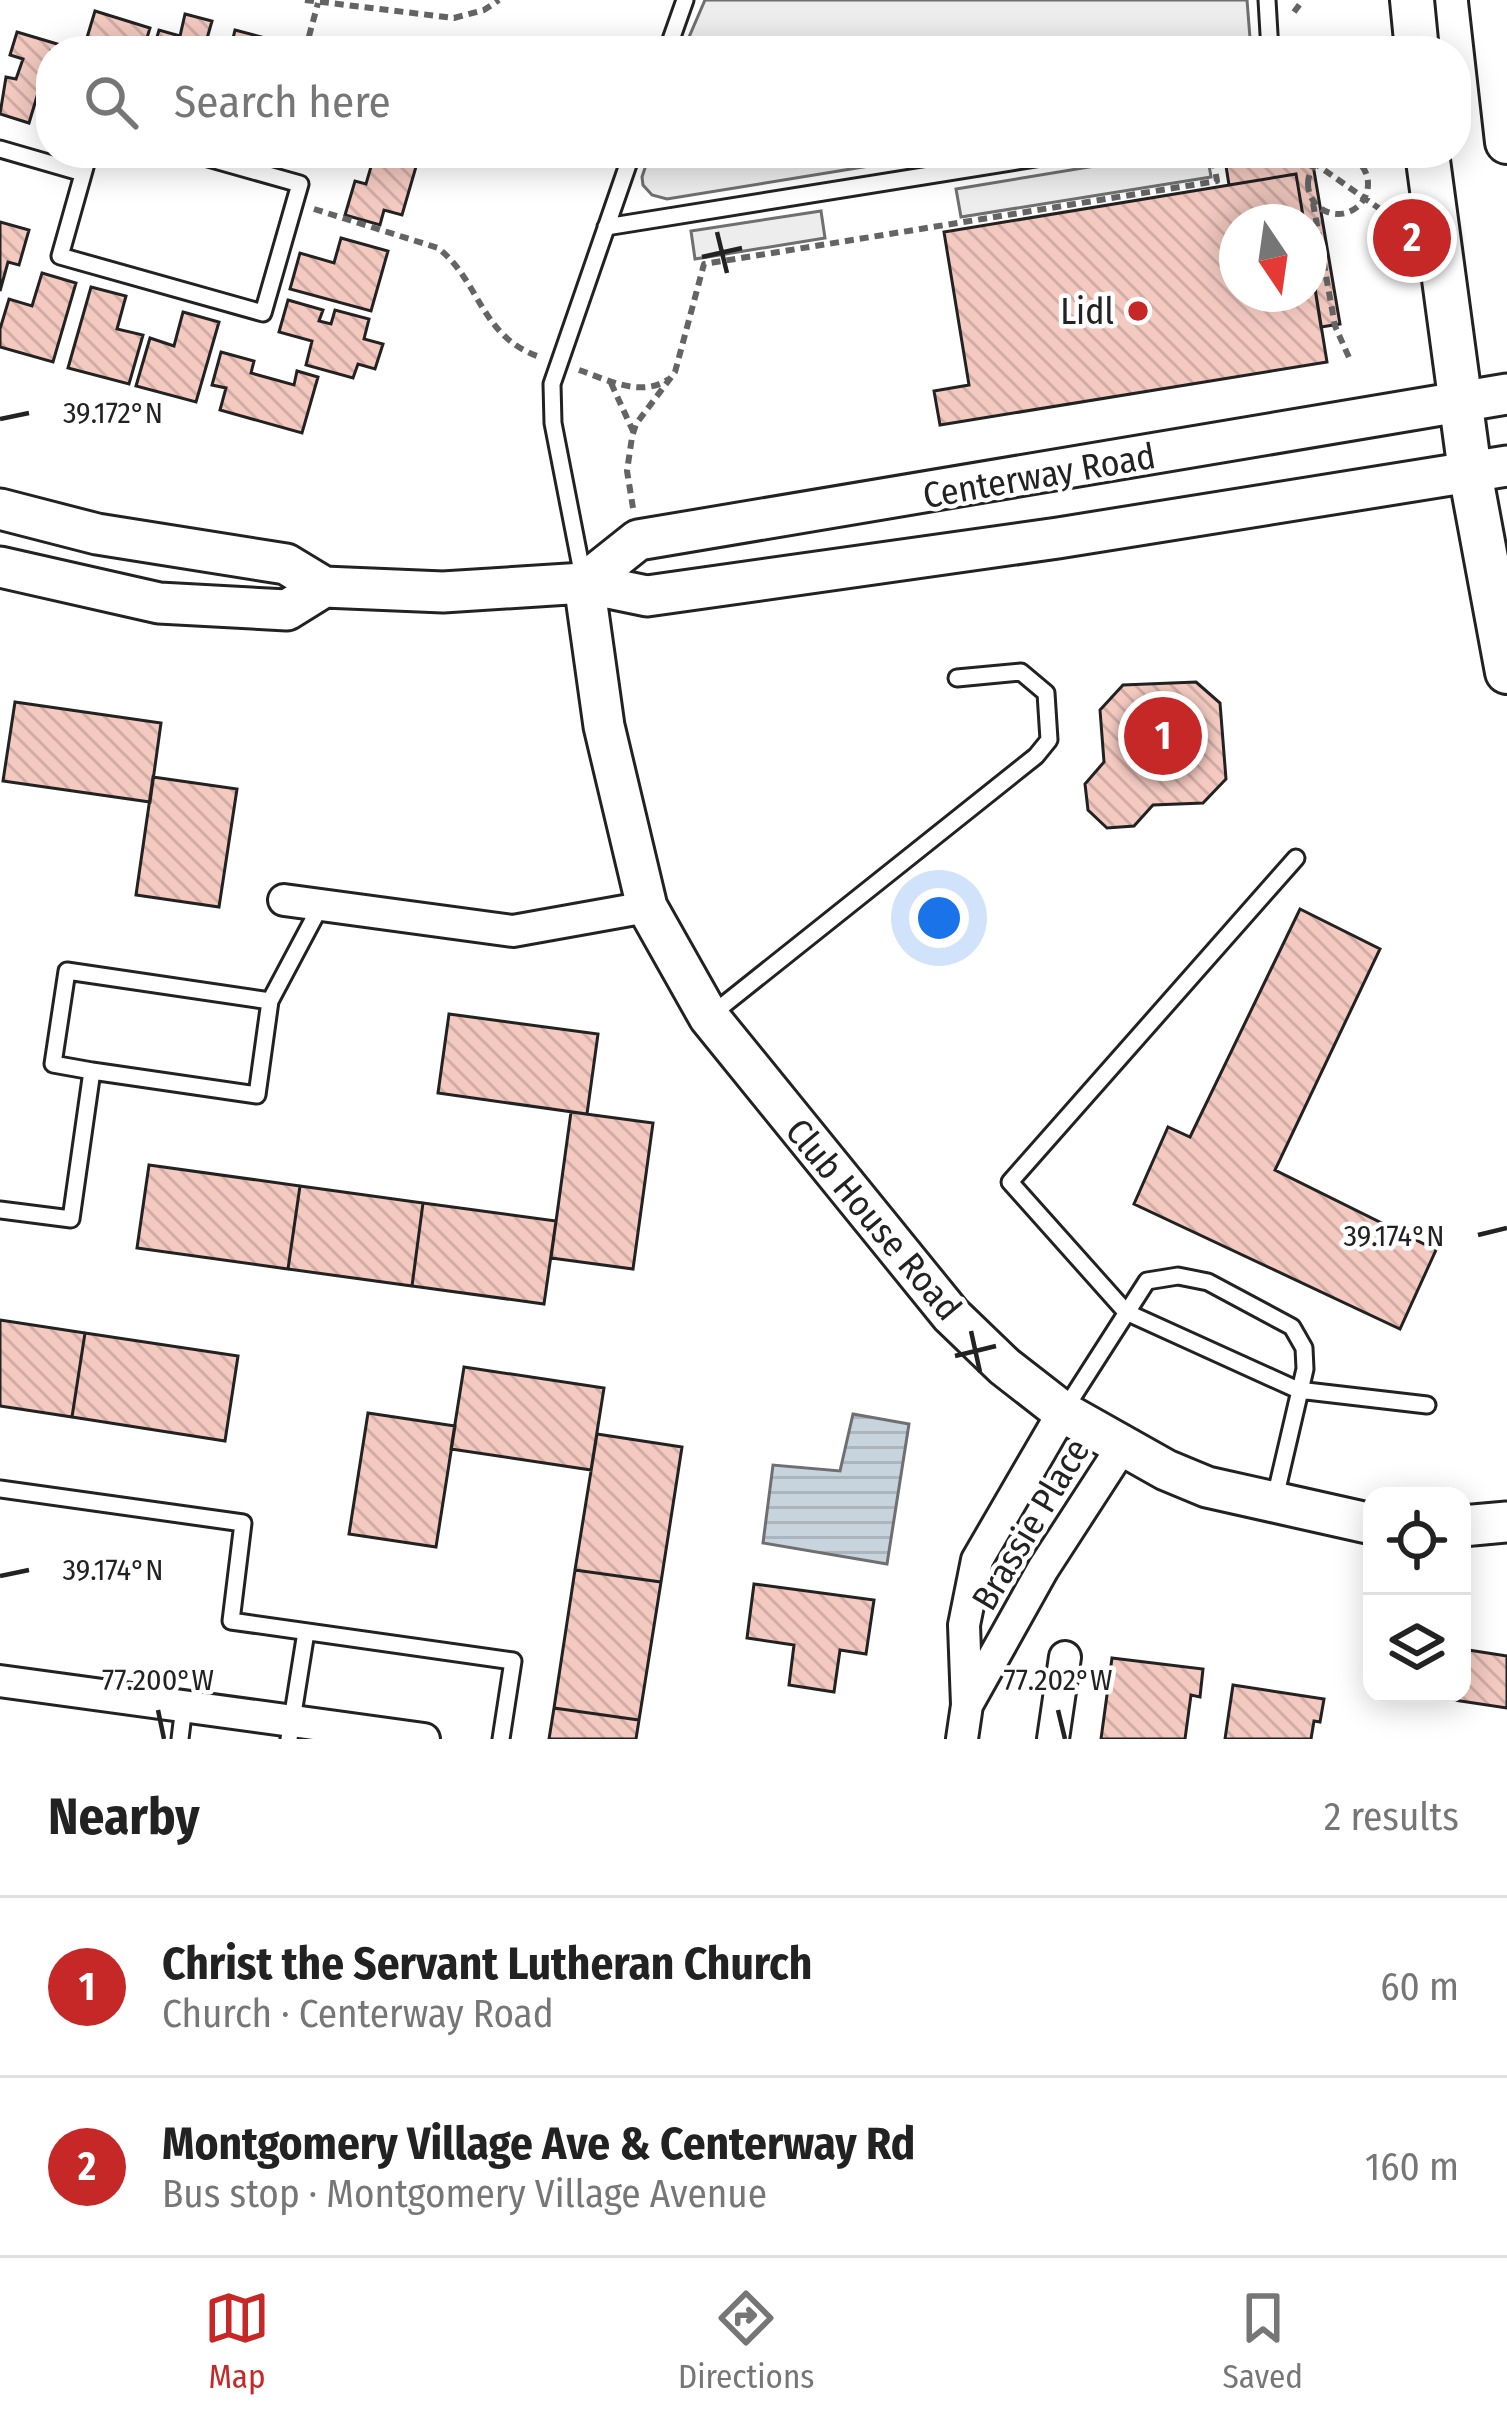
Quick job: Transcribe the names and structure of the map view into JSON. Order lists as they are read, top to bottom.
{
  "streets": {
    "street": ["Centerway Road", "Club House Road", "Brassie Place"]
  },
  "crossings": [
    ["Centerway Road", "Club House Road"],
    ["Club House Road", "Brassie Place"]
  ],
  "places": ["Lidl"],
  "north": "bottom",
  "page": {
    "search": "Search here",
    "pins": ["2", "1"],
    "heading": ["Nearby", "2 results"],
    "list": [
      {
        "mark": "1",
        "name": "Christ the Servant Lutheran Church",
        "note": "Church · Centerway Road",
        "value": "60 m"
      },
      {
        "mark": "2",
        "name": "Montgomery Village Ave & Centerway Rd",
        "note": "Bus stop · Montgomery Village Avenue",
        "value": "160 m"
      }
    ],
    "nav": ["Map", "Directions", "Saved"]
  },
  "coordinates": [
    "39.172°N",
    "39.174°N",
    "77.200°W",
    "77.202°W"
  ]
}
